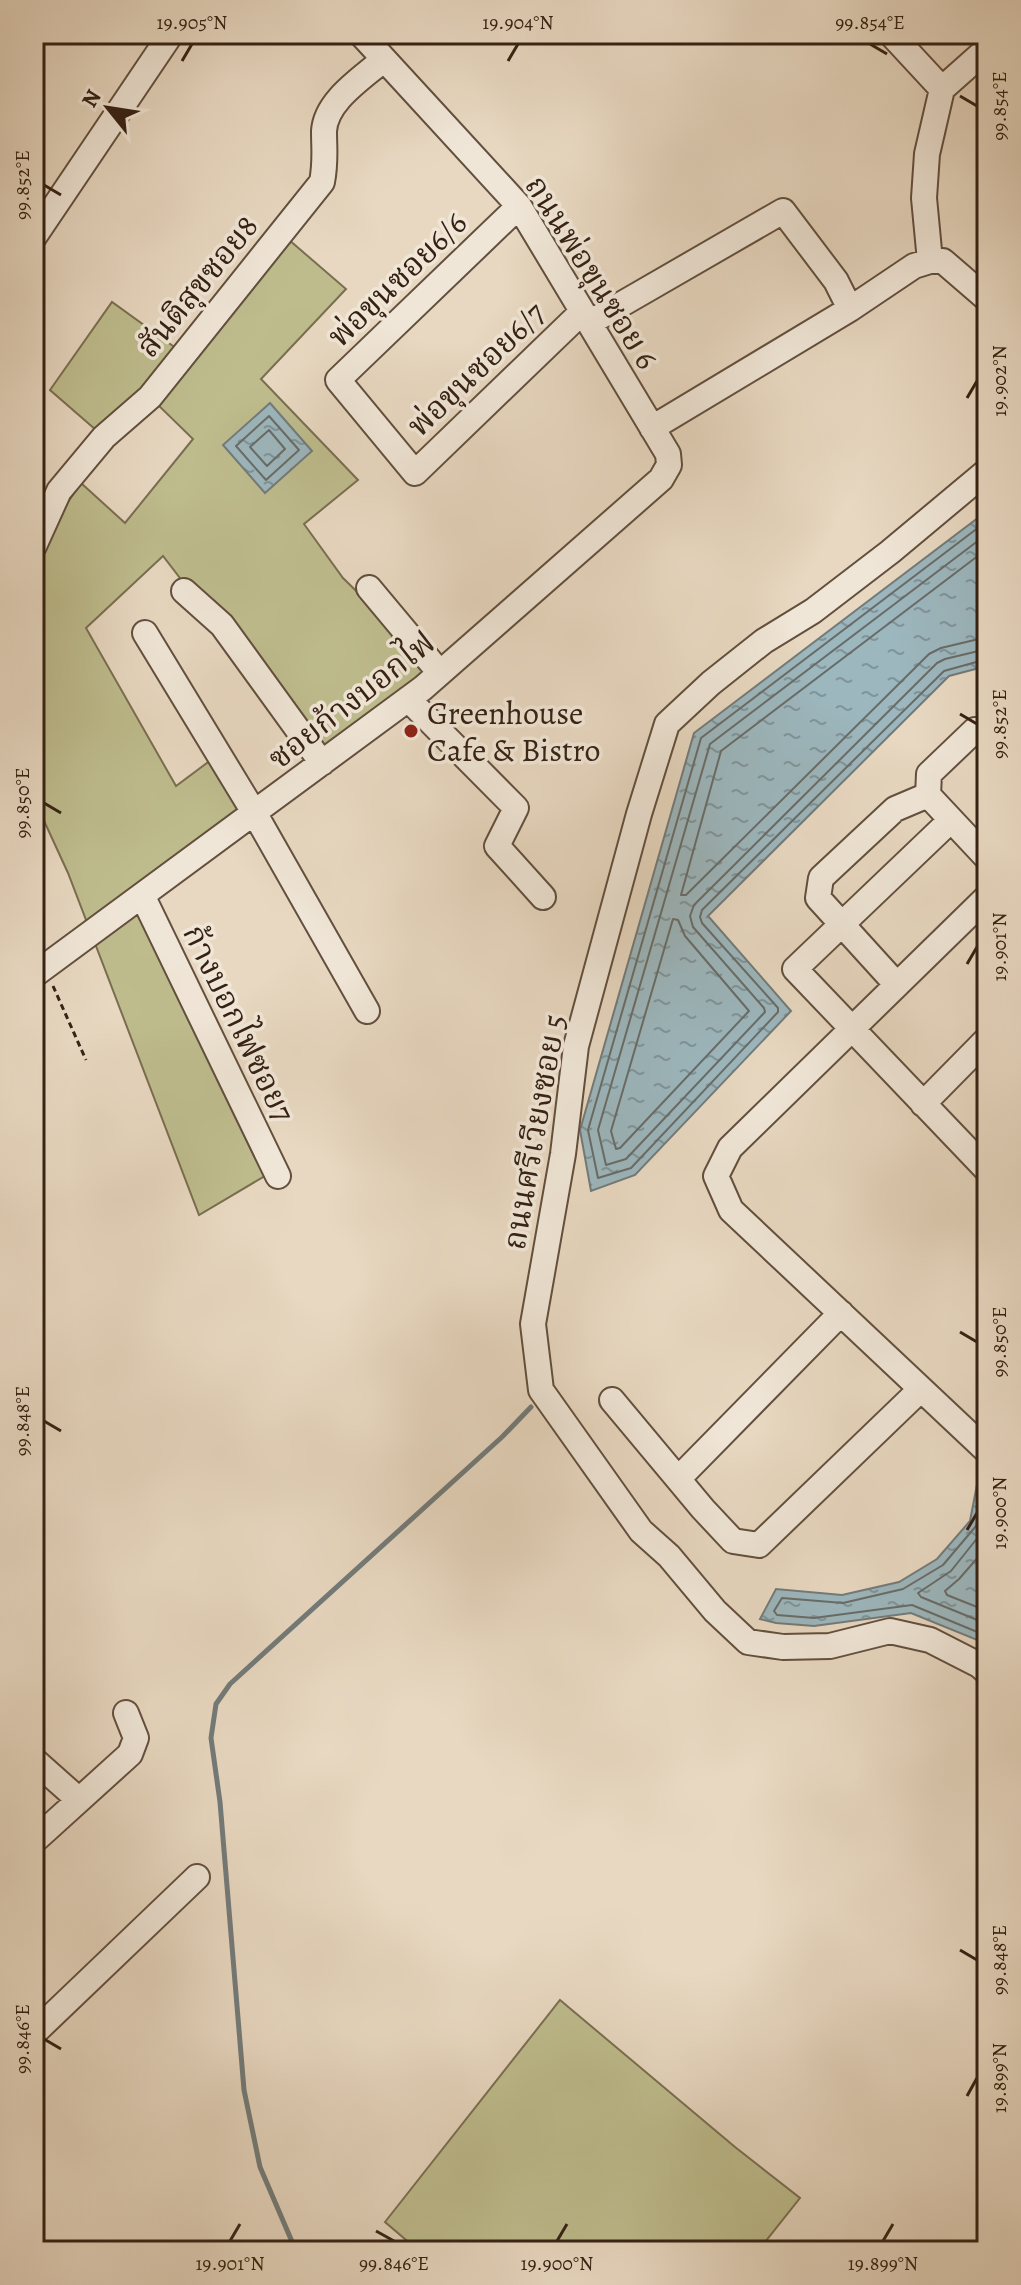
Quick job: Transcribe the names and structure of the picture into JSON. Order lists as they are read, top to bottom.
{
  "streets": {
    "street": [
      "ถนนพ่อขุนซอย 6",
      "พ่อขุนซอย6/6",
      "สันติสุขซอย8",
      "พ่อขุนซอย6/7",
      "ซอยก้างบอกไฟ",
      "ก้างบอกไฟซอย7",
      "ถนนศรีเวียงซอย 5"
    ]
  },
  "crossings": [
    ["ถนนพ่อขุนซอย 6", "พ่อขุนซอย6/6"],
    ["ถนนพ่อขุนซอย 6", "สันติสุขซอย8"],
    ["ถนนพ่อขุนซอย 6", "พ่อขุนซอย6/7"],
    ["ถนนพ่อขุนซอย 6", "ซอยก้างบอกไฟ"],
    ["พ่อขุนซอย6/6", "พ่อขุนซอย6/7"],
    ["ซอยก้างบอกไฟ", "ก้างบอกไฟซอย7"]
  ],
  "places": ["Greenhouse Cafe & Bistro"],
  "north": "top left",
  "coordinates": [
    "19.905°N",
    "19.904°N",
    "99.854°E",
    "99.852°E",
    "19.902°N",
    "99.850°E",
    "19.901°N",
    "99.848°E",
    "19.900°N",
    "99.846°E",
    "19.899°N"
  ]
}
